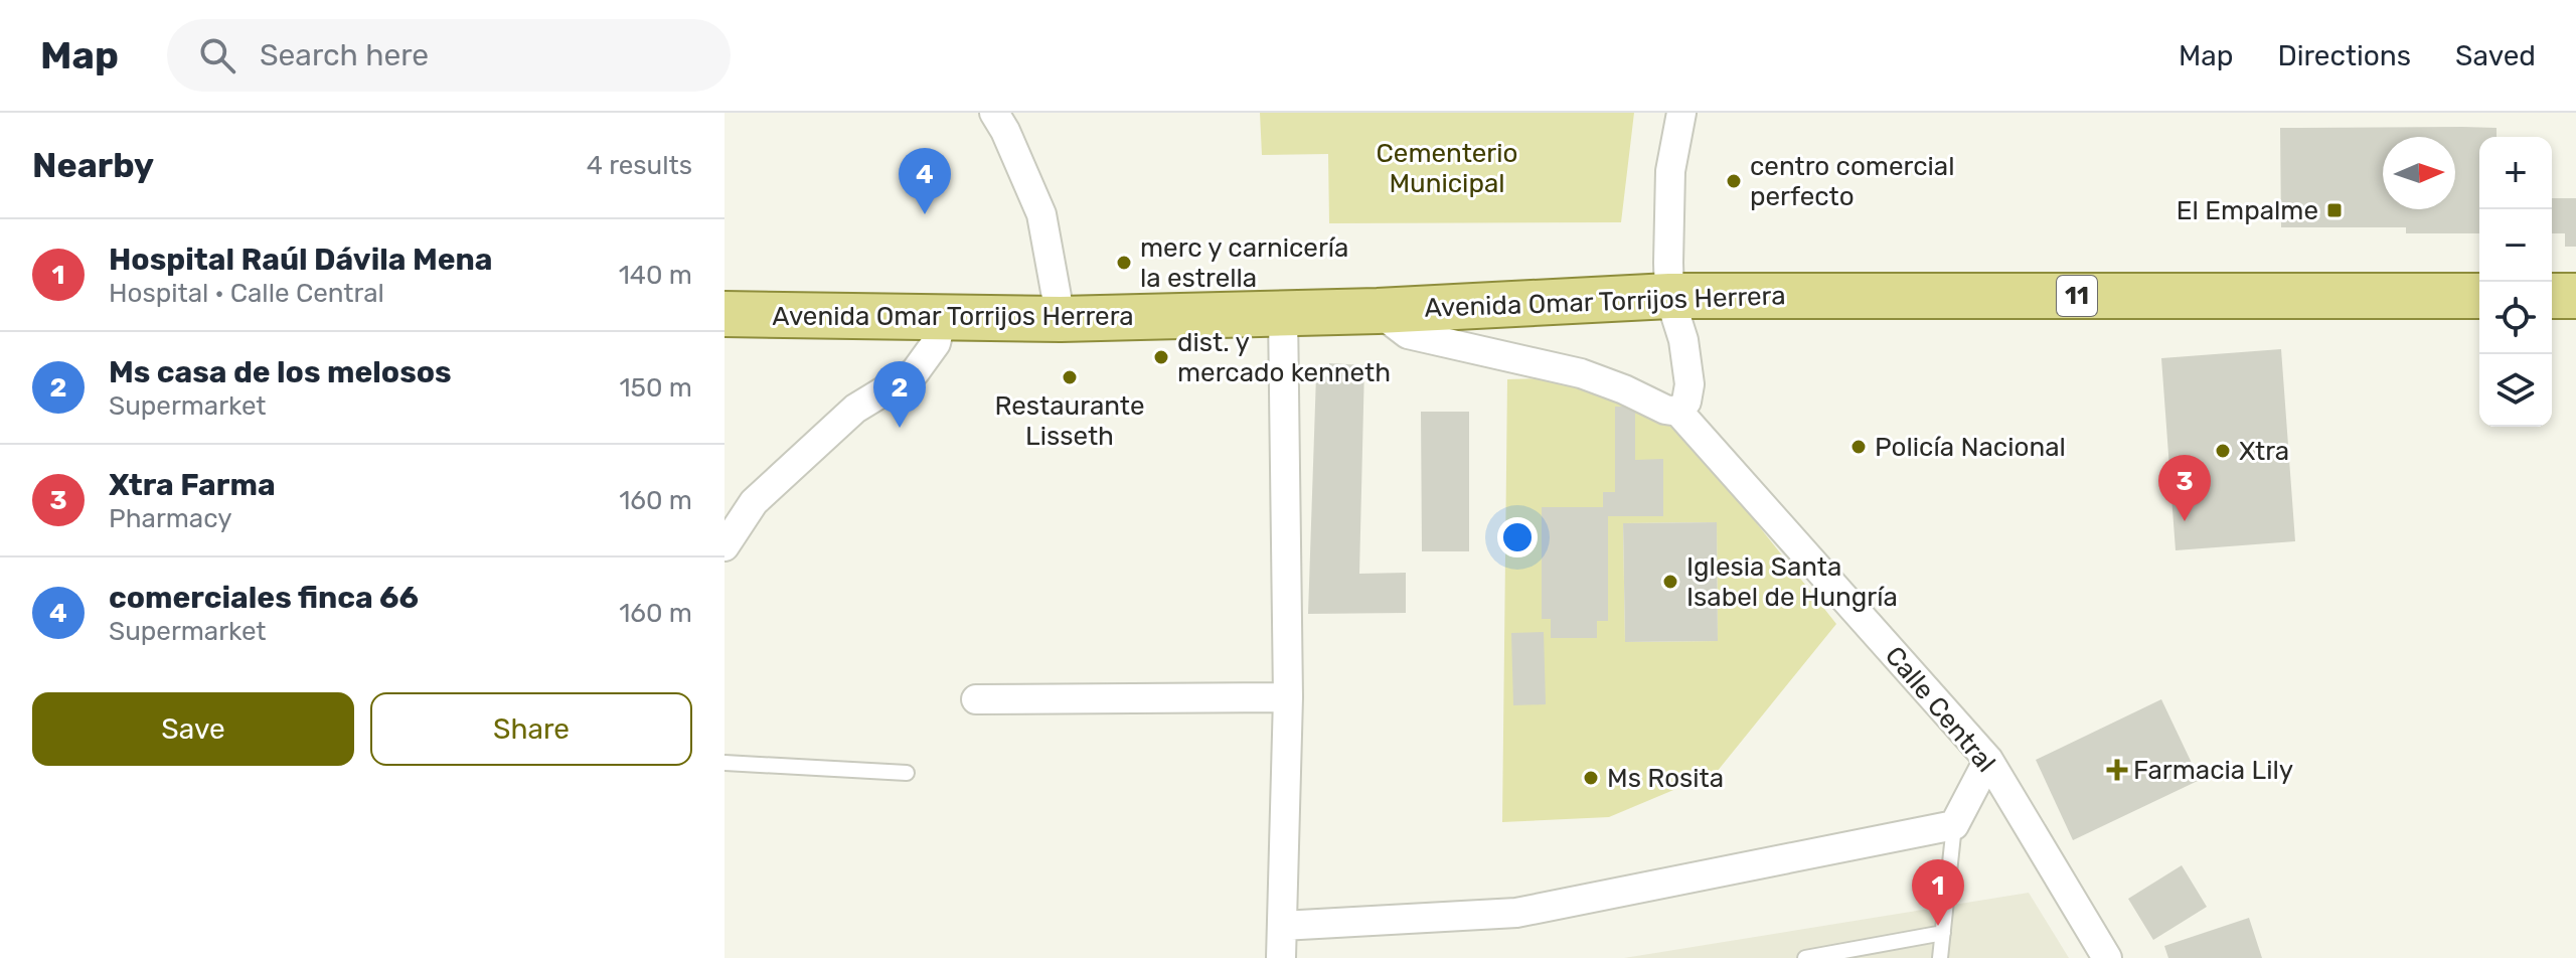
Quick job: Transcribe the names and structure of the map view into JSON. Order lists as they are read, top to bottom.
{
  "streets": {
    "main road": ["11", "Avenida Omar Torrijos Herrera"],
    "street": ["Calle Central"]
  },
  "crossings": [
    ["Avenida Omar Torrijos Herrera", "Calle Central"]
  ],
  "parks": ["Cementerio Municipal"],
  "places": {
    "other": [
      "centro comercial perfecto",
      "merc y carnicería la estrella",
      "dist. y mercado kenneth",
      "Restaurante Lisseth",
      "Policía Nacional",
      "Xtra",
      "Iglesia Santa Isabel de Hungría",
      "Ms Rosita"
    ],
    "transit": ["El Empalme"],
    "health": ["Farmacia Lily"]
  },
  "north": "right",
  "page": {
    "header": "Map",
    "search": "Search here",
    "nav": ["Map", "Directions", "Saved"],
    "heading": ["Nearby", "4 results"],
    "map_buttons": ["+", "−"],
    "pins": [
      "4",
      "2",
      "3",
      "1"
    ],
    "list": [
      {
        "mark": "1",
        "name": "Hospital Raúl Dávila Mena",
        "note": "Hospital · Calle Central",
        "value": "140 m"
      },
      {
        "mark": "2",
        "name": "Ms casa de los melosos",
        "note": "Supermarket",
        "value": "150 m"
      },
      {
        "mark": "3",
        "name": "Xtra Farma",
        "note": "Pharmacy",
        "value": "160 m"
      },
      {
        "mark": "4",
        "name": "comerciales finca 66",
        "note": "Supermarket",
        "value": "160 m"
      }
    ],
    "buttons": ["Save", "Share"]
  }
}
